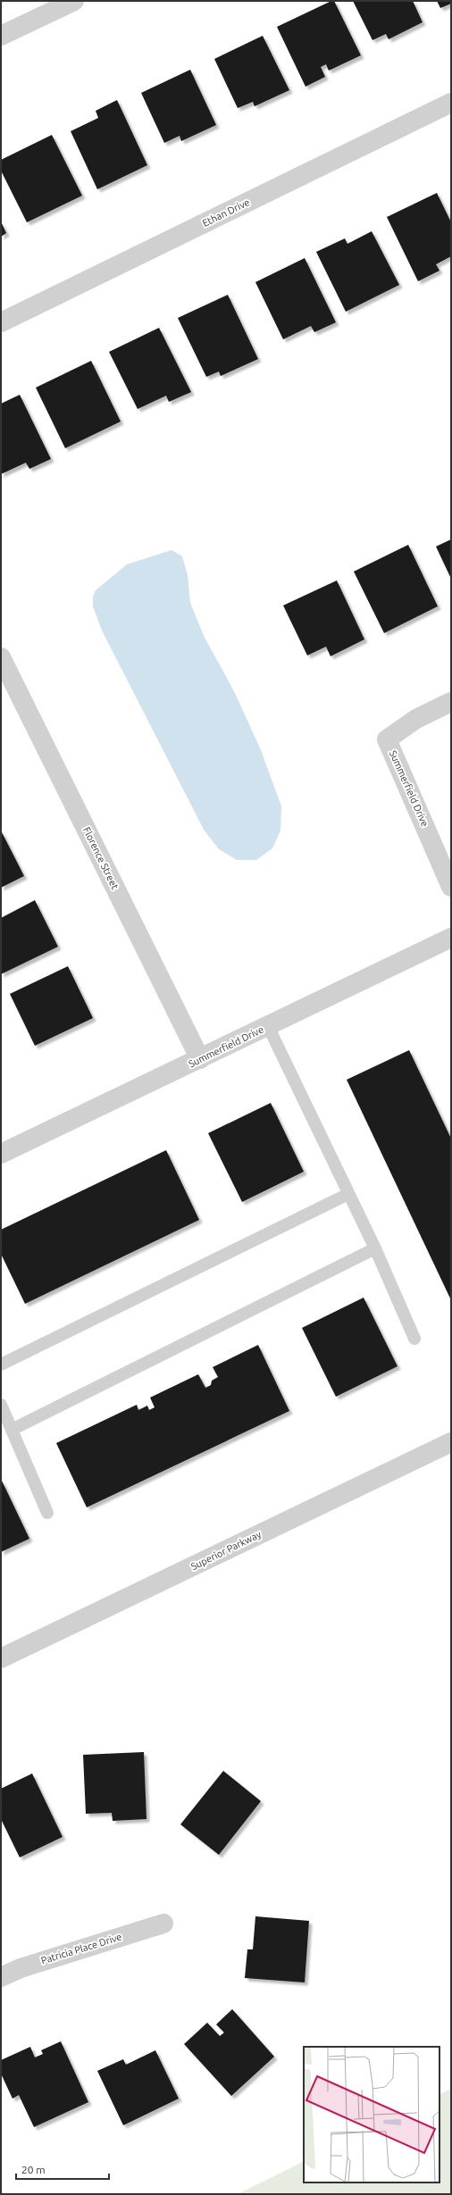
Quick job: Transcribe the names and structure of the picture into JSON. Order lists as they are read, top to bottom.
{
  "streets": {
    "street": [
      "Ethan Drive",
      "Summerfield Drive",
      "Florence Street",
      "Superior Parkway",
      "Patricia Place Drive"
    ]
  },
  "crossings": [
    ["Summerfield Drive", "Florence Street"]
  ],
  "scale_bar": "20 m"
}
